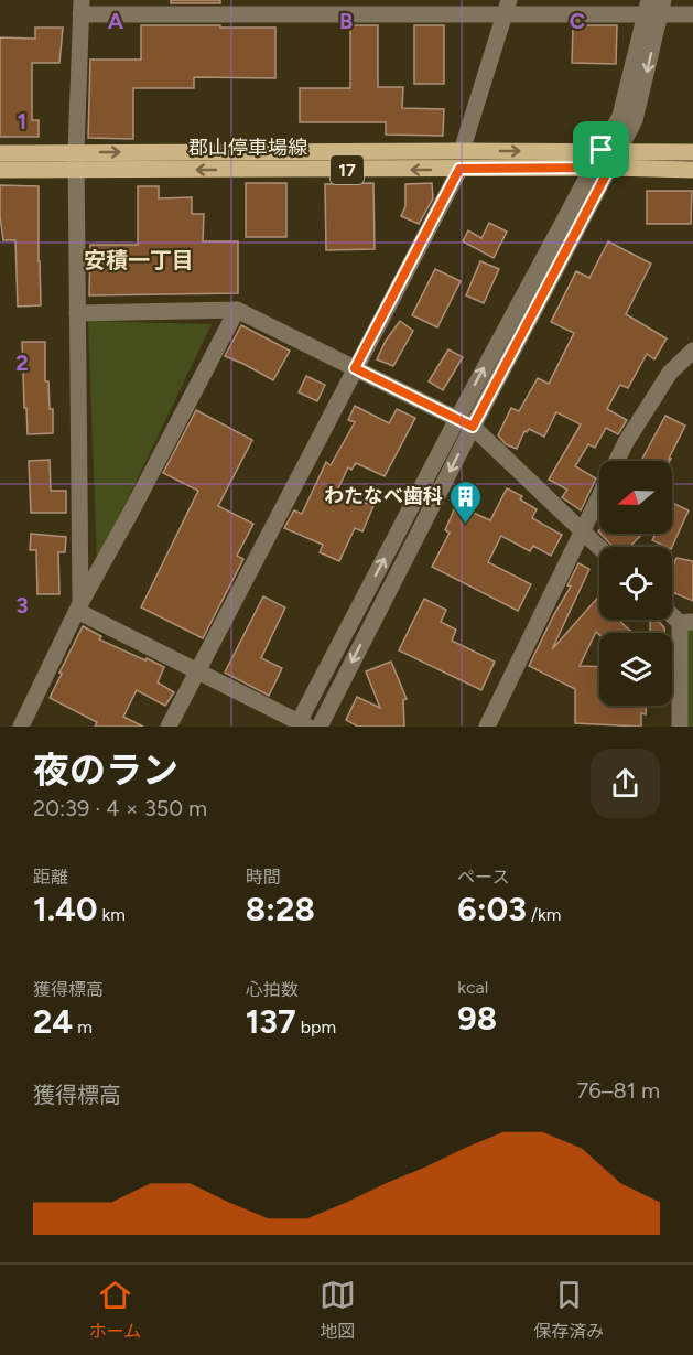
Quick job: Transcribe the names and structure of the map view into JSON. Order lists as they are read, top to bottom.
{
  "streets": {
    "main road": ["郡山停車場線", "17"]
  },
  "districts": ["安積一丁目"],
  "places": {
    "building": ["わたなべ歯科"]
  },
  "north": "left",
  "page": {
    "heading": ["夜のラン", "20:39 · 4 × 350 m"],
    "stats": [
      ["距離", "1.40 km"],
      ["時間", "8:28"],
      ["ペース", "6:03 /km"],
      ["獲得標高", "24 m"],
      ["心拍数", "137 bpm"],
      ["kcal", "98"]
    ],
    "chart": ["獲得標高", "76–81 m"],
    "tabs": ["ホーム", "地図", "保存済み"]
  },
  "grid": {
    "columns": ["A", "B", "C"],
    "rows": ["1", "2", "3"]
  }
}
